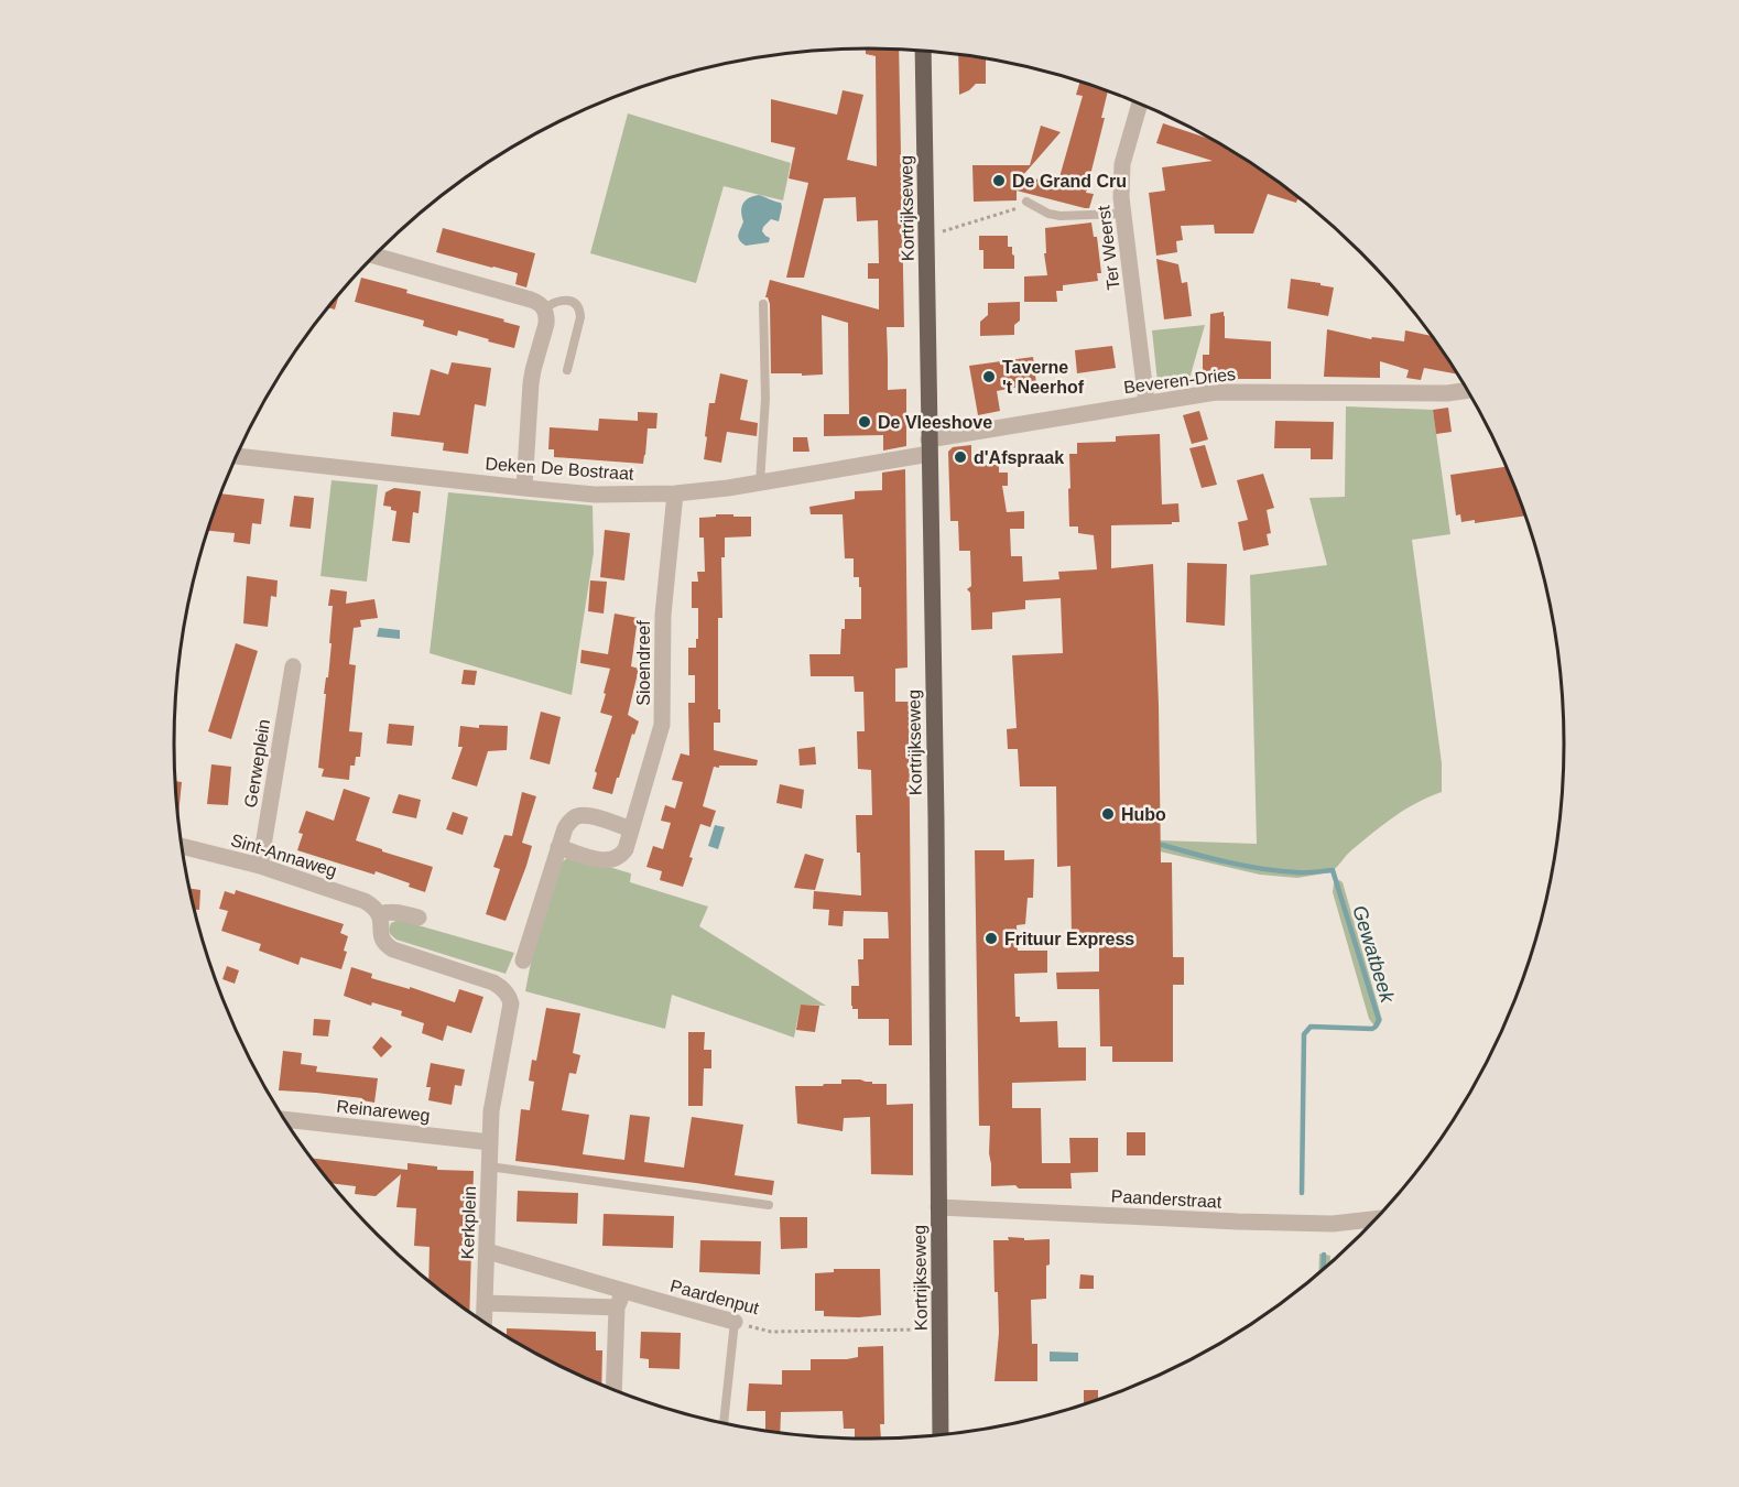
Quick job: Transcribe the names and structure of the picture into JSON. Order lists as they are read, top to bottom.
{
  "streets": {
    "main road": ["Kortrijkseweg"],
    "street": [
      "Ter Weerst",
      "Beveren-Dries",
      "Deken De Bostraat",
      "Sioendreef",
      "Gerweplein",
      "Sint-Annaweg",
      "Reinareweg",
      "Paanderstraat",
      "Kerkplein",
      "Paardenput"
    ]
  },
  "crossings": [
    ["Kortrijkseweg", "Beveren-Dries"],
    ["Kortrijkseweg", "Deken De Bostraat"],
    ["Kortrijkseweg", "Paanderstraat"],
    ["Kortrijkseweg", "Paardenput"],
    ["Ter Weerst", "Beveren-Dries"],
    ["Beveren-Dries", "Deken De Bostraat"],
    ["Deken De Bostraat", "Sioendreef"],
    ["Gerweplein", "Sint-Annaweg"],
    ["Reinareweg", "Kerkplein"],
    ["Kerkplein", "Paardenput"]
  ],
  "water": ["Gewatbeek"],
  "places": [
    "De Grand Cru",
    "Taverne 't Neerhof",
    "De Vleeshove",
    "d'Afspraak",
    "Hubo",
    "Frituur Express"
  ]
}
